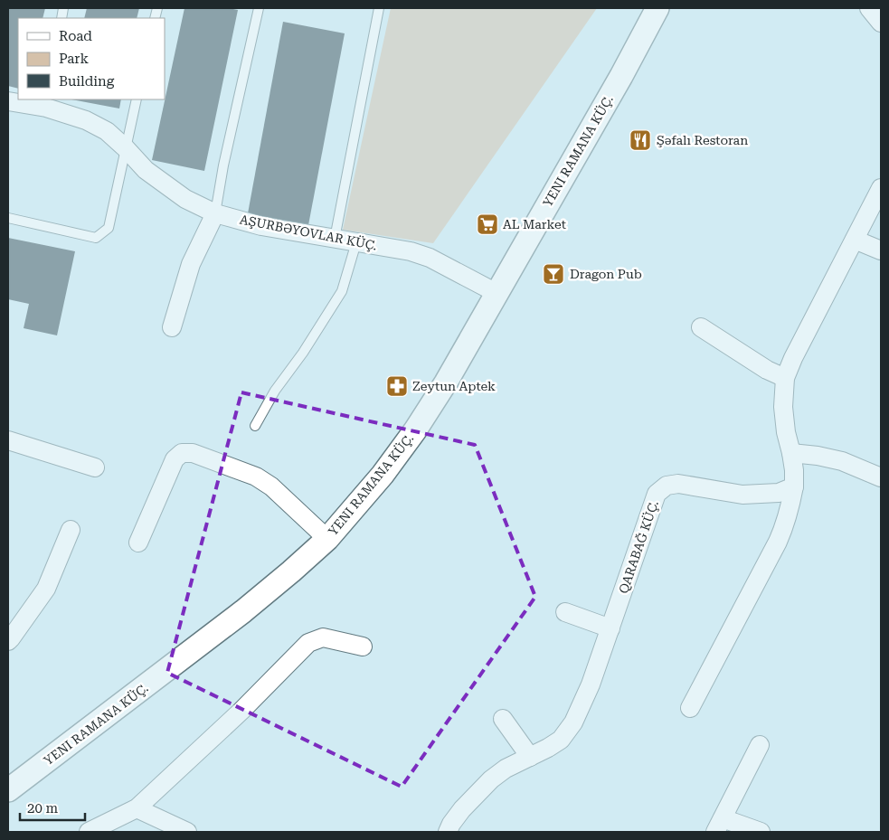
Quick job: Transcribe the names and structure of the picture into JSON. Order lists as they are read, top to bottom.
{
  "streets": {
    "street": ["YENI RAMANA KÜÇ.", "AŞURBƏYOVLAR KÜÇ.", "QARABAĞ KÜÇ."]
  },
  "crossings": [
    ["YENI RAMANA KÜÇ.", "AŞURBƏYOVLAR KÜÇ."]
  ],
  "places": {
    "restaurant": ["Şəfalı Restoran"],
    "supermarket": ["AL Market"],
    "bar": ["Dragon Pub"],
    "pharmacy": ["Zeytun Aptek"]
  },
  "legend": ["Road", "Park", "Building"],
  "scale_bar": "20 m"
}
